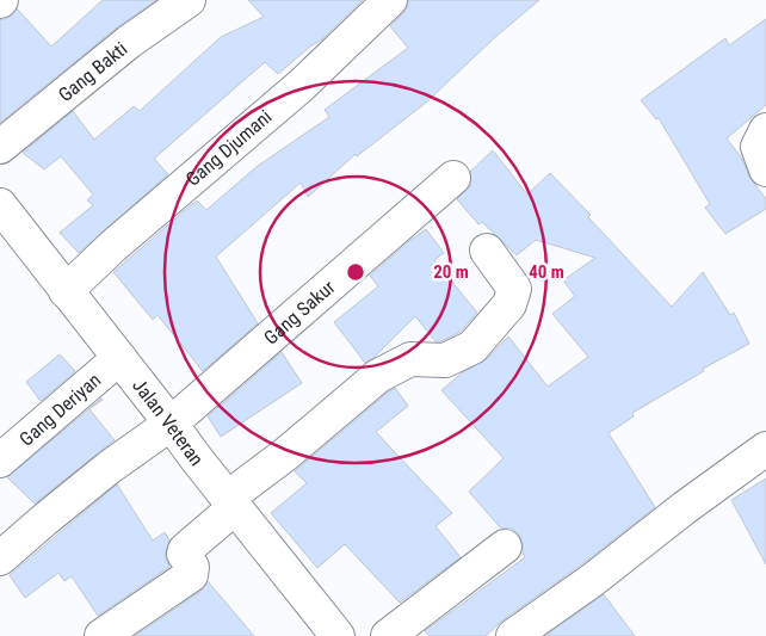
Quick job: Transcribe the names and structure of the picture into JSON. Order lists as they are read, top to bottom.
{
  "streets": {
    "street": [
      "Gang Bakti",
      "Gang Djumani",
      "Gang Sakur",
      "Gang Deriyan",
      "Jalan Veteran"
    ]
  },
  "crossings": [
    ["Gang Djumani", "Jalan Veteran"],
    ["Gang Sakur", "Jalan Veteran"],
    ["Gang Deriyan", "Jalan Veteran"]
  ],
  "rings": ["20 m", "40 m"]
}
